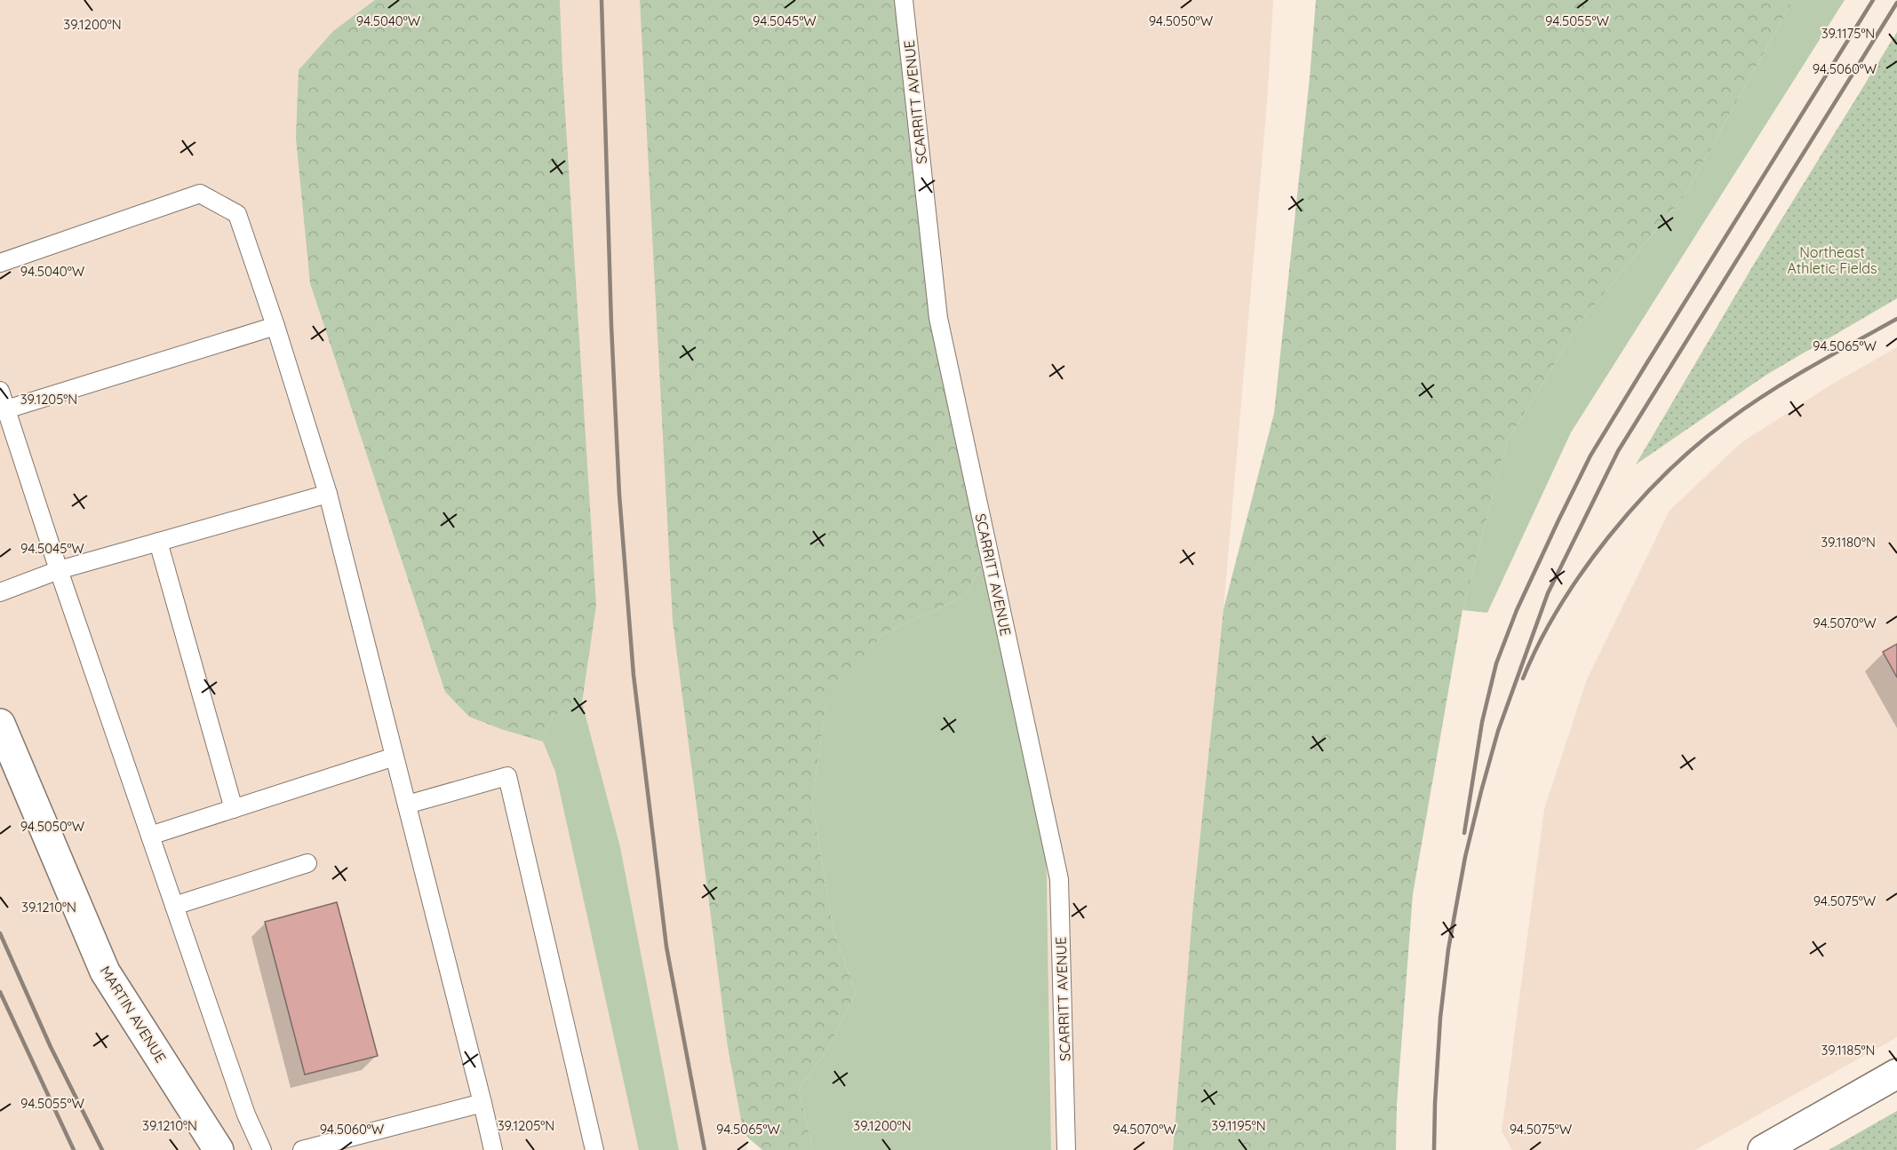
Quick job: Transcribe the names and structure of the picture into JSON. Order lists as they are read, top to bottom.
{
  "streets": {
    "street": ["MARTIN AVENUE"],
    "lane": ["SCARRITT AVENUE"]
  },
  "parks": ["Northeast Athletic Fields"],
  "coordinates": [
    "94.5050°W",
    "94.5040°W",
    "94.5045°W",
    "94.5055°W",
    "39.1200°N",
    "39.1175°N",
    "94.5060°W",
    "94.5065°W",
    "39.1205°N",
    "39.1180°N",
    "94.5070°W",
    "94.5075°W",
    "39.1210°N",
    "39.1185°N",
    "39.1195°N"
  ]
}
